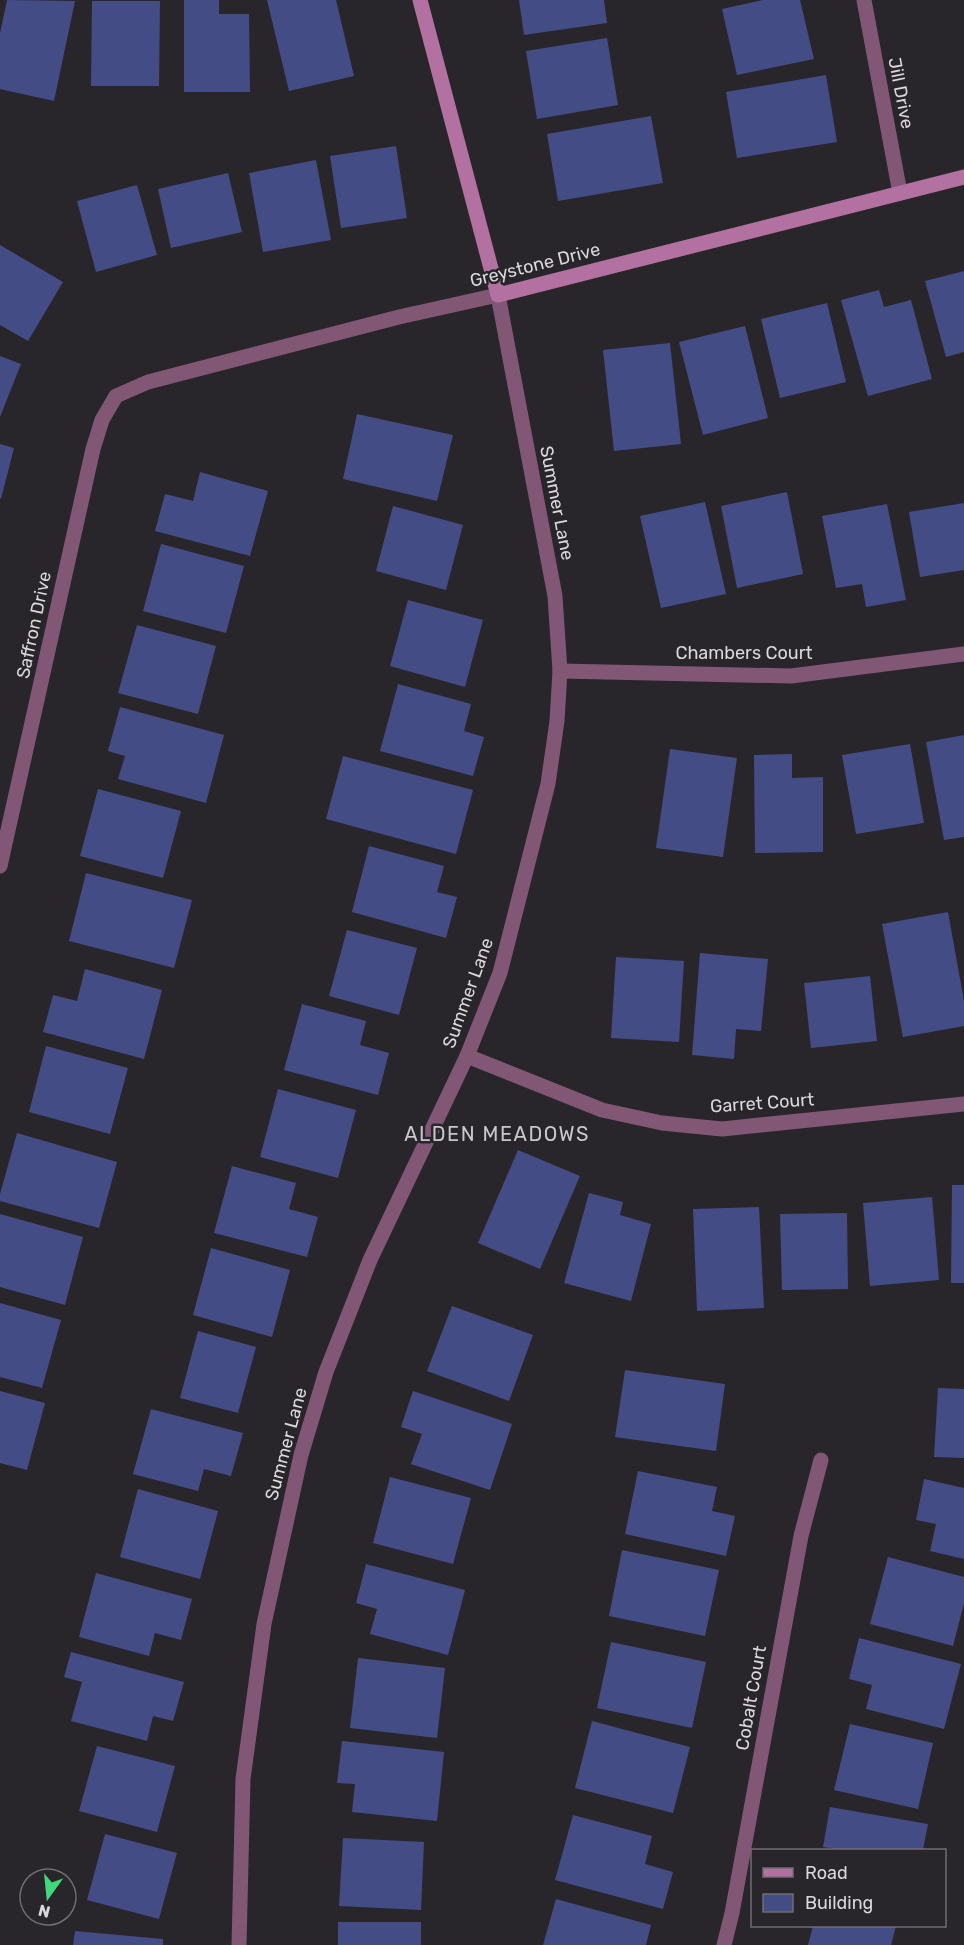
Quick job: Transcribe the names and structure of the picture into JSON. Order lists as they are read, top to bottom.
{
  "streets": {
    "street": [
      "Jill Drive",
      "Greystone Drive",
      "Summer Lane",
      "Saffron Drive",
      "Chambers Court",
      "Garret Court",
      "Cobalt Court"
    ]
  },
  "crossings": [
    ["Jill Drive", "Greystone Drive"],
    ["Greystone Drive", "Summer Lane"],
    ["Greystone Drive", "Saffron Drive"],
    ["Summer Lane", "Chambers Court"],
    ["Summer Lane", "Garret Court"]
  ],
  "districts": ["ALDEN MEADOWS"],
  "legend": ["Road", "Building"],
  "north": "bottom"
}
